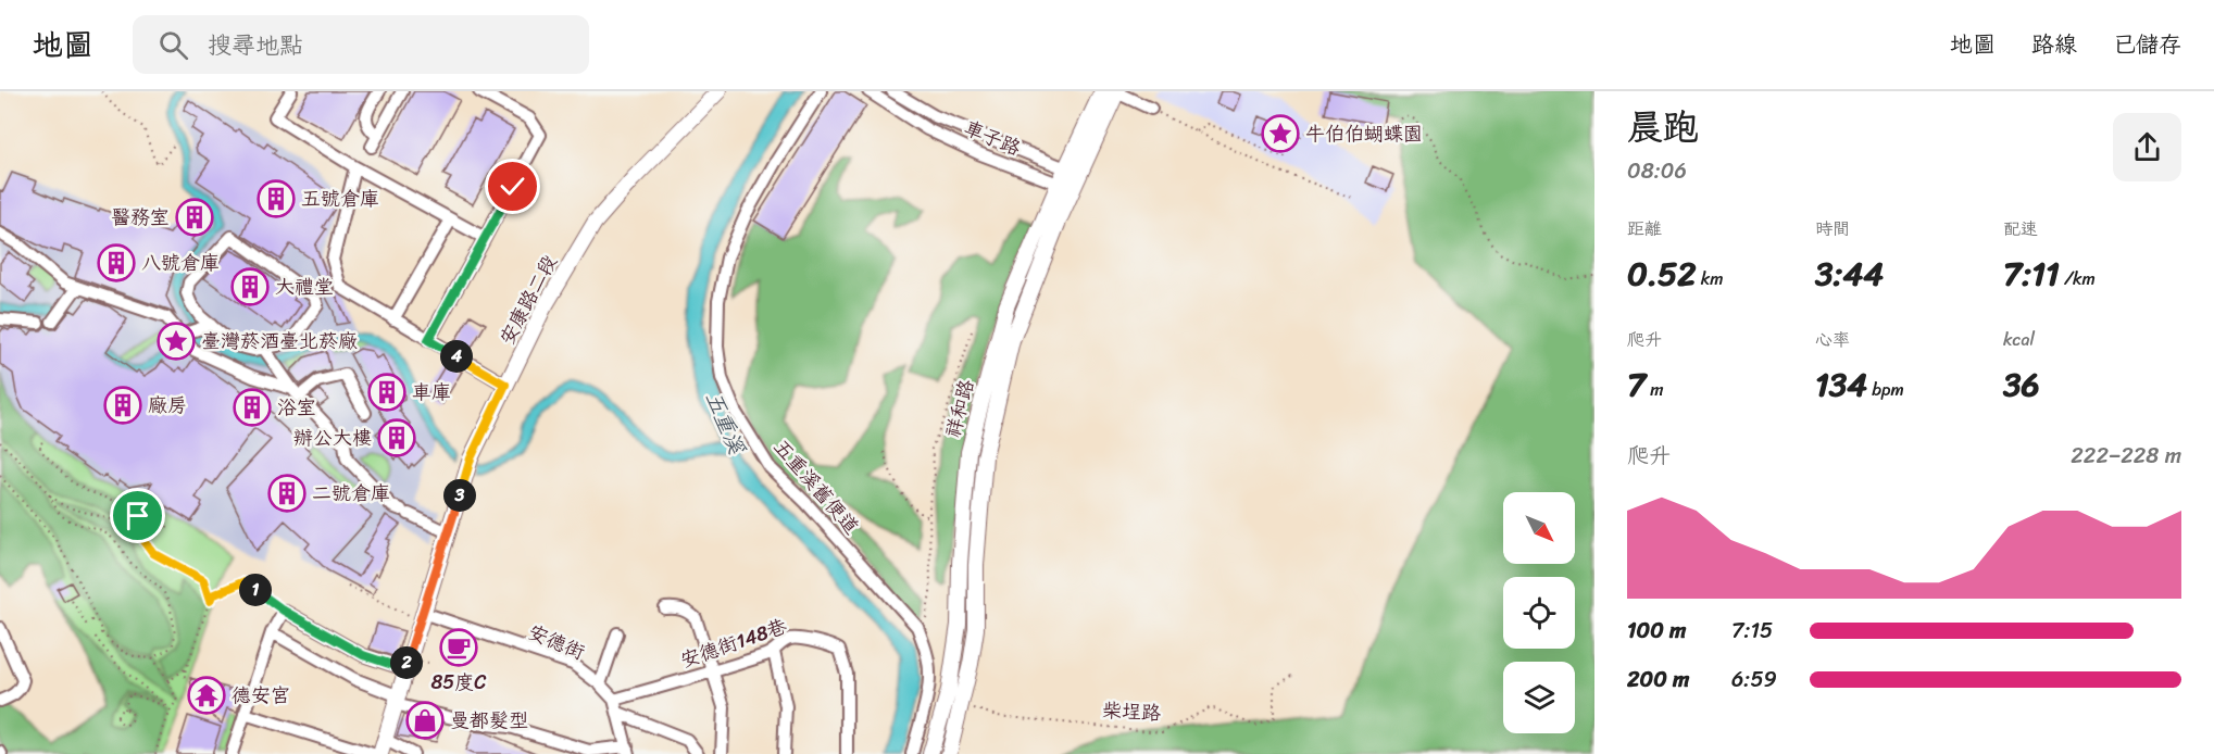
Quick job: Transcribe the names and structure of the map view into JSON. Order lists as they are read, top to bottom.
{
  "streets": {
    "main road": ["安康路二段", "祥和路"],
    "street": [
      "車子路",
      "五重溪舊便道",
      "安德街",
      "安德街148巷"
    ],
    "path": ["柴埕路"]
  },
  "crossings": [
    ["車子路", "祥和路"],
    ["安康路二段", "安德街"],
    ["祥和路", "柴埕路"],
    ["安德街", "安德街148巷"]
  ],
  "water": ["五重溪"],
  "places": {
    "place": ["牛伯伯蝴蝶園", "臺灣菸酒臺北菸廠"],
    "building": [
      "五號倉庫",
      "醫務室",
      "八號倉庫",
      "大禮堂",
      "車庫",
      "廠房",
      "浴室",
      "辦公大樓",
      "二號倉庫"
    ],
    "cafe": ["85度C"],
    "temple": ["德安宮"],
    "shop": ["曼都髮型"]
  },
  "north": "bottom right",
  "page": {
    "header": "地圖",
    "search": "搜尋地點",
    "nav": ["地圖", "路線", "已儲存"],
    "heading": ["晨跑", "08:06"],
    "stats": [
      ["距離", "0.52 km"],
      ["時間", "3:44"],
      ["配速", "7:11 /km"],
      ["爬升", "7 m"],
      ["心率", "134 bpm"],
      ["kcal", "36"]
    ],
    "pins": [
      "4",
      "3",
      "1",
      "2"
    ],
    "chart": ["爬升", "222–228 m"],
    "list": [
      {
        "name": "100 m",
        "note": "7:15"
      },
      {
        "name": "200 m",
        "note": "6:59"
      }
    ]
  }
}
